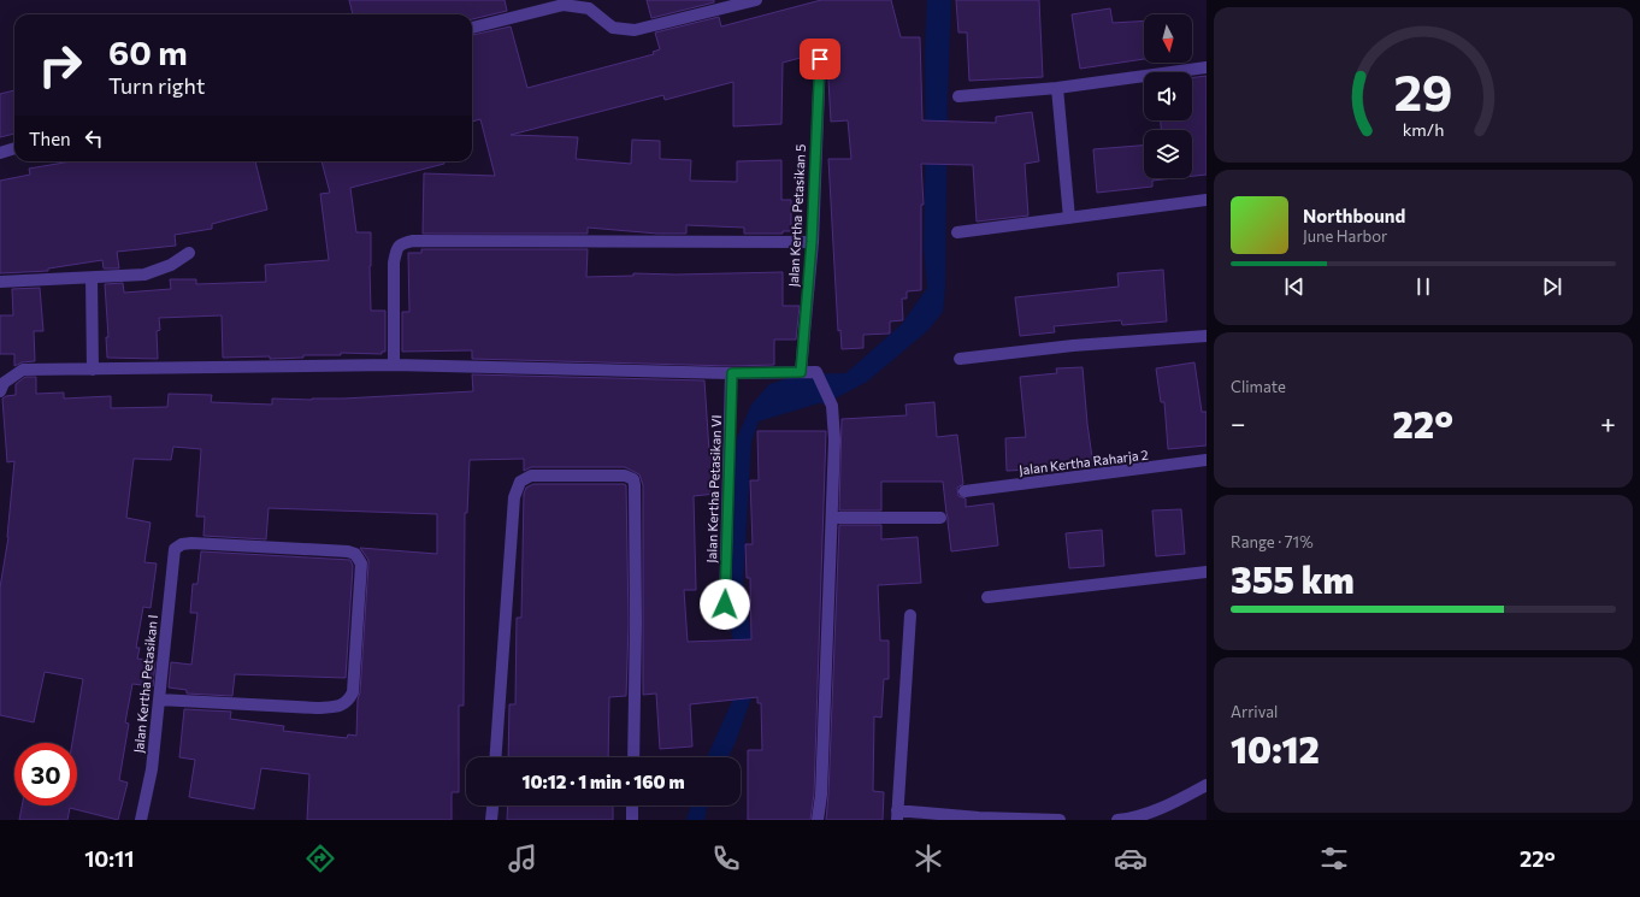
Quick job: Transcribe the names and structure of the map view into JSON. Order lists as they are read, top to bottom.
{
  "streets": {
    "street": [
      "Jalan Kertha Petasikan 5",
      "Jalan Kertha Raharja 2",
      "Jalan Kertha Petasikan VI",
      "Jalan Kertha Petasikan I"
    ]
  },
  "north": "bottom",
  "page": {
    "turn": ["60 m", "Turn right"],
    "then": "Then",
    "song": ["Northbound", "June Harbor"],
    "tile": [
      "Climate",
      ["Range · 71%", "355 km"],
      ["Arrival", "10:12"]
    ],
    "heat": ["−", "22°", "+"],
    "limit": "30",
    "trip": "10:12 · 1 min · 160 m",
    "tabs": ["10:11", "22°"],
    "gauge": ["29", "km/h"]
  }
}
